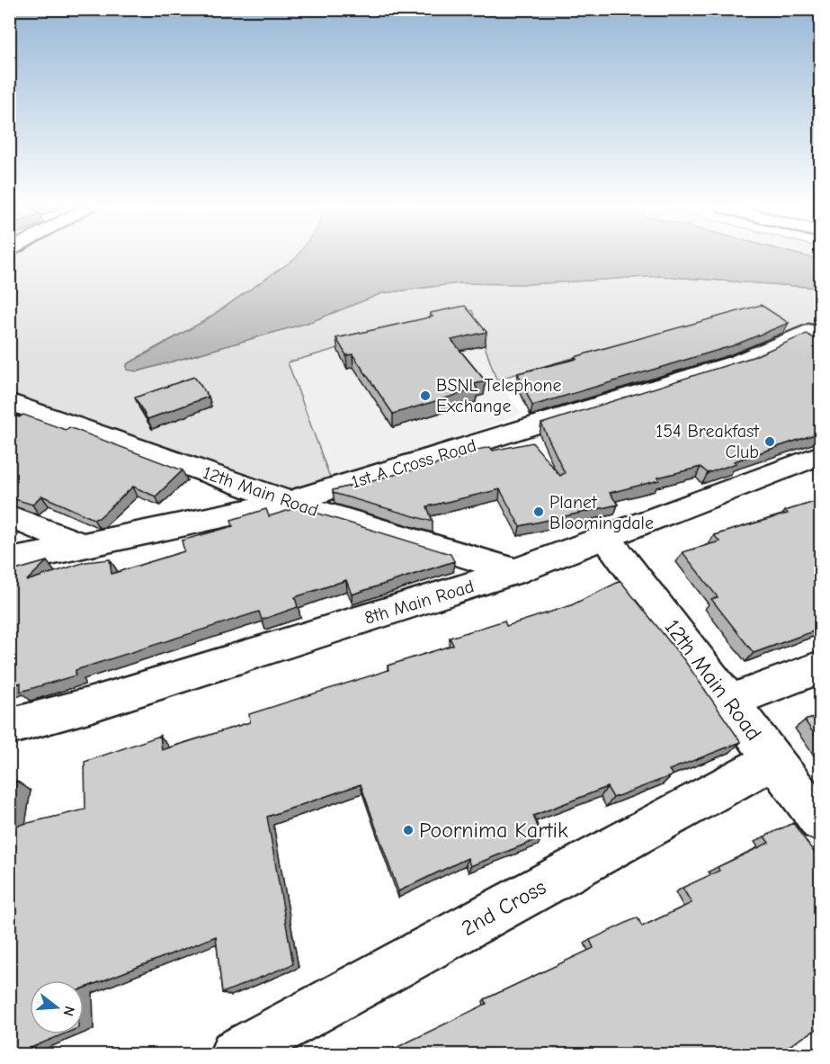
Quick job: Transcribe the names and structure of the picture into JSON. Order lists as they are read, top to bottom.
{
  "streets": {
    "street": [
      "1st A Cross Road",
      "12th Main Road",
      "8th Main Road",
      "2nd Cross"
    ]
  },
  "crossings": [
    ["1st A Cross Road", "12th Main Road"],
    ["12th Main Road", "8th Main Road"],
    ["12th Main Road", "2nd Cross"]
  ],
  "places": [
    "BSNL Telephone Exchange",
    "154 Breakfast Club",
    "Planet Bloomingdale",
    "Poornima Kartik"
  ],
  "north": "right"
}
